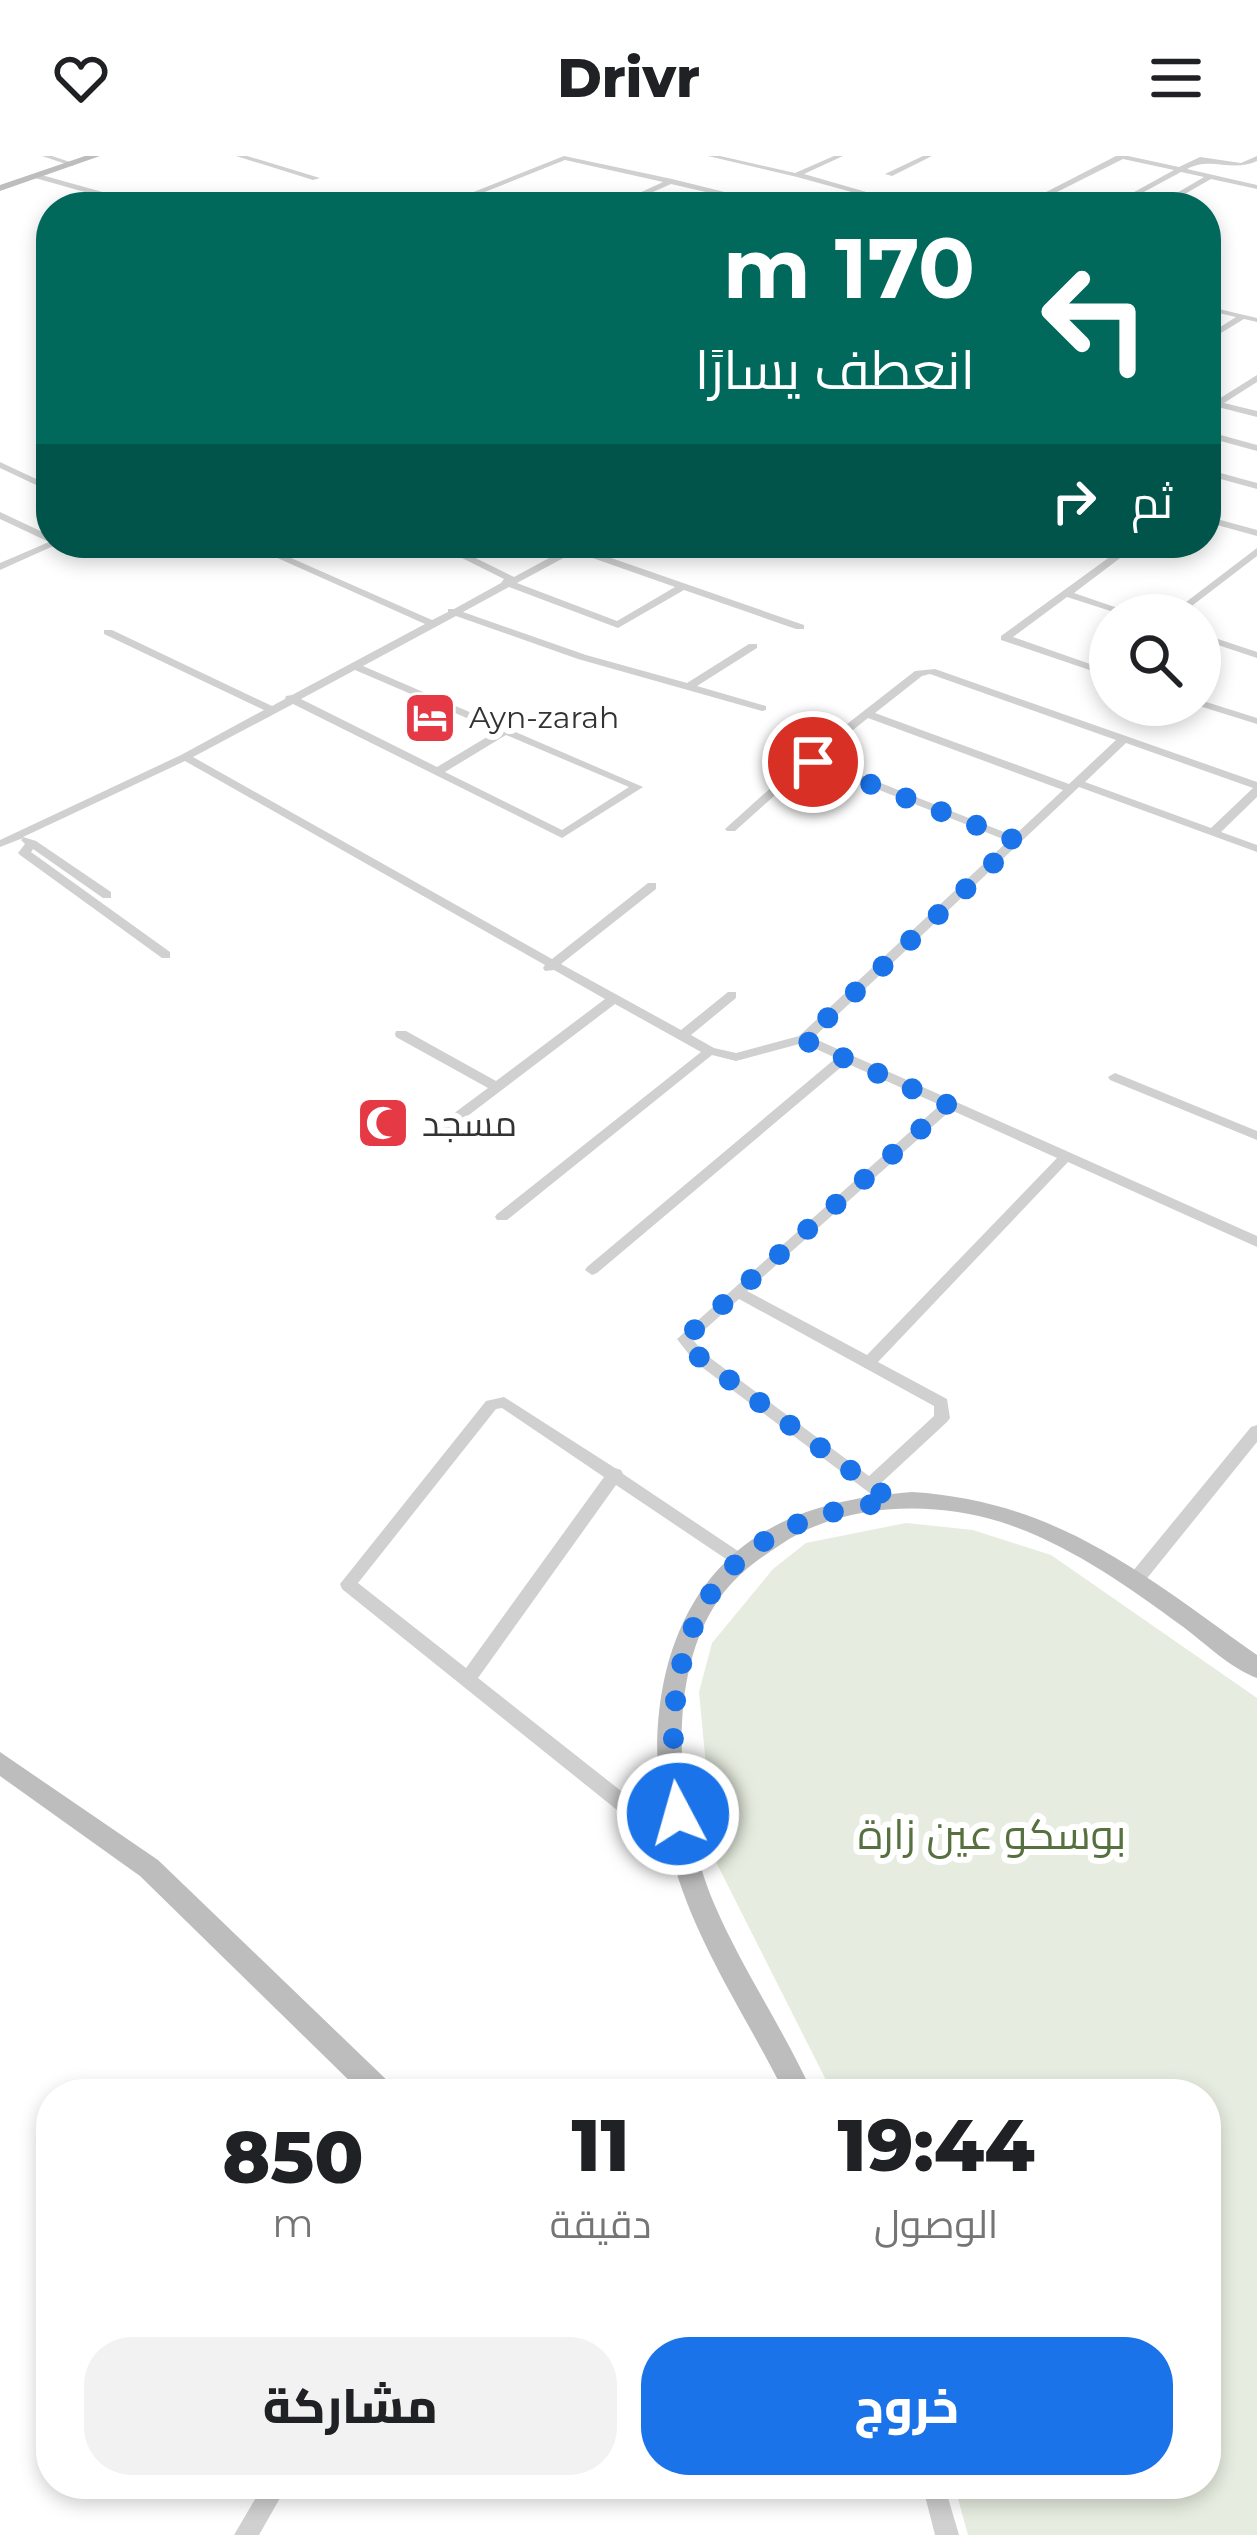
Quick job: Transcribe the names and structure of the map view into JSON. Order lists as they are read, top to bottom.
{
  "parks": ["بوسكو عين زارة"],
  "places": {
    "hotel": ["Ayn-zarah"],
    "mosque": ["مسجد"]
  },
  "page": {
    "header": "Drivr",
    "turn": ["170 m", "انعطف يسارًا"],
    "then": "ثم",
    "eta": [
      "19:44",
      "الوصول",
      "11",
      "دقيقة",
      "850",
      "m"
    ],
    "buttons": ["خروج", "مشاركة"]
  }
}
